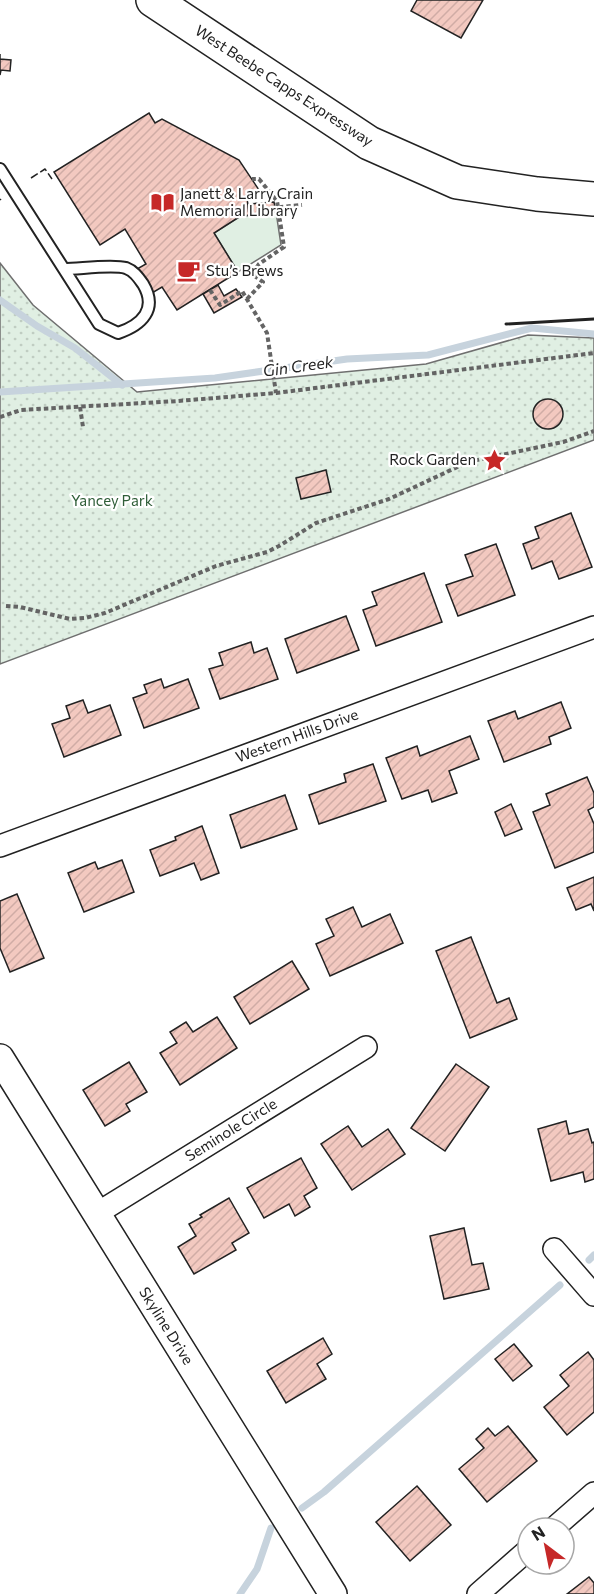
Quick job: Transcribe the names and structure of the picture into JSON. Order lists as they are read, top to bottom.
{
  "streets": {
    "main road": ["West Beebe Capps Expressway"],
    "street": ["Western Hills Drive", "Seminole Circle", "Skyline Drive"]
  },
  "crossings": [
    ["Seminole Circle", "Skyline Drive"]
  ],
  "water": ["Gin Creek"],
  "parks": ["Yancey Park"],
  "places": {
    "library": ["Janett & Larry Crain Memorial Library"],
    "cafe": ["Stu’s Brews"],
    "place": ["Rock Garden"]
  },
  "north": "top left"
}
